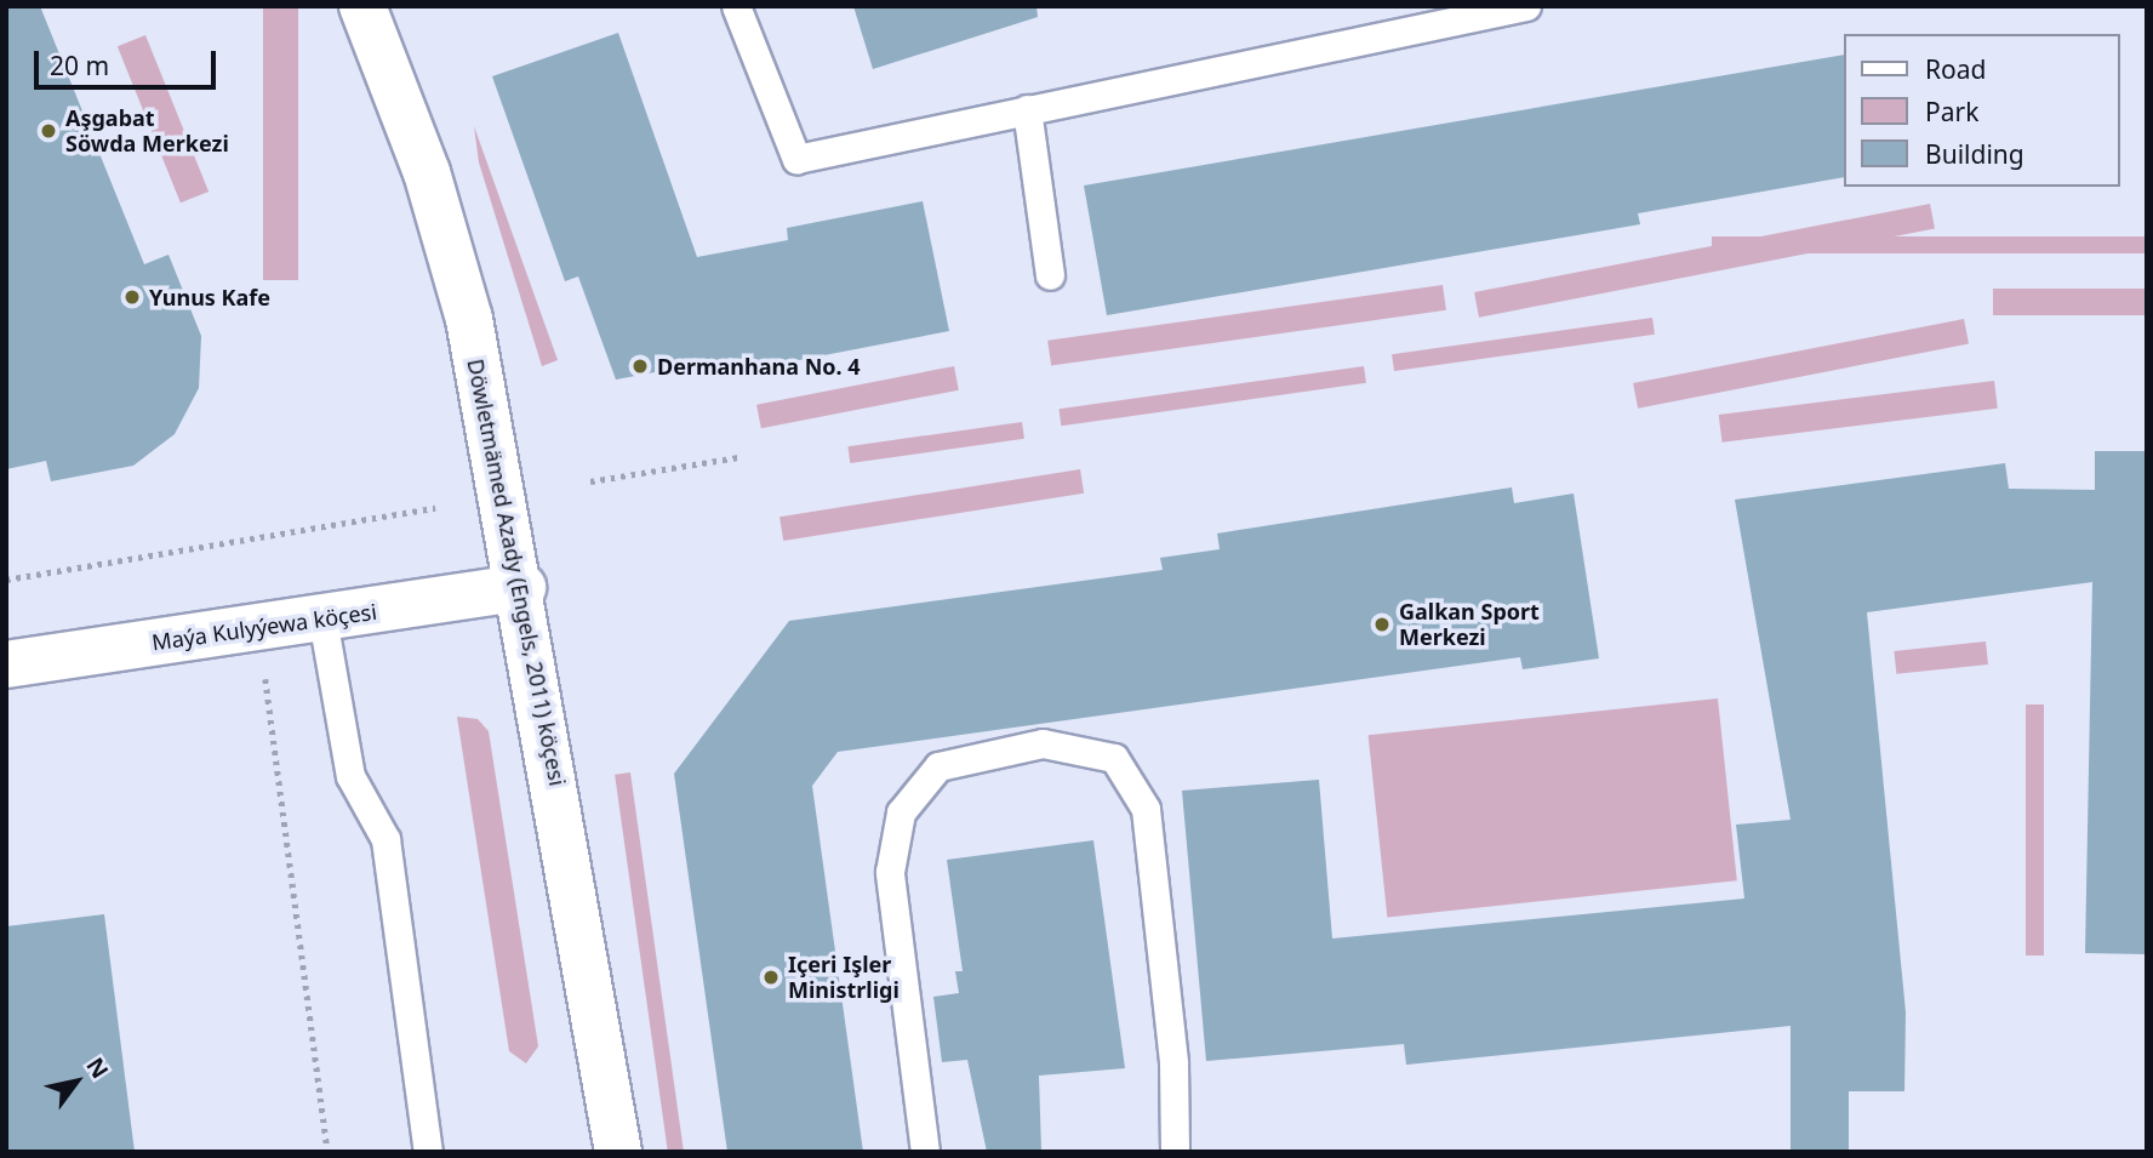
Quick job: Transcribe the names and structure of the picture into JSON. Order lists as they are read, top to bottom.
{
  "streets": {
    "street": ["Döwletmämed Azady (Engels, 2011) köçesi", "Maýa Kulyýewa köçesi"]
  },
  "crossings": [
    ["Döwletmämed Azady (Engels, 2011) köçesi", "Maýa Kulyýewa köçesi"]
  ],
  "places": [
    "Aşgabat Söwda Merkezi",
    "Yunus Kafe",
    "Dermanhana No. 4",
    "Galkan Sport Merkezi",
    "Içeri Işler Ministrligi"
  ],
  "legend": ["Road", "Park", "Building"],
  "scale_bar": "20 m",
  "north": "top right"
}
